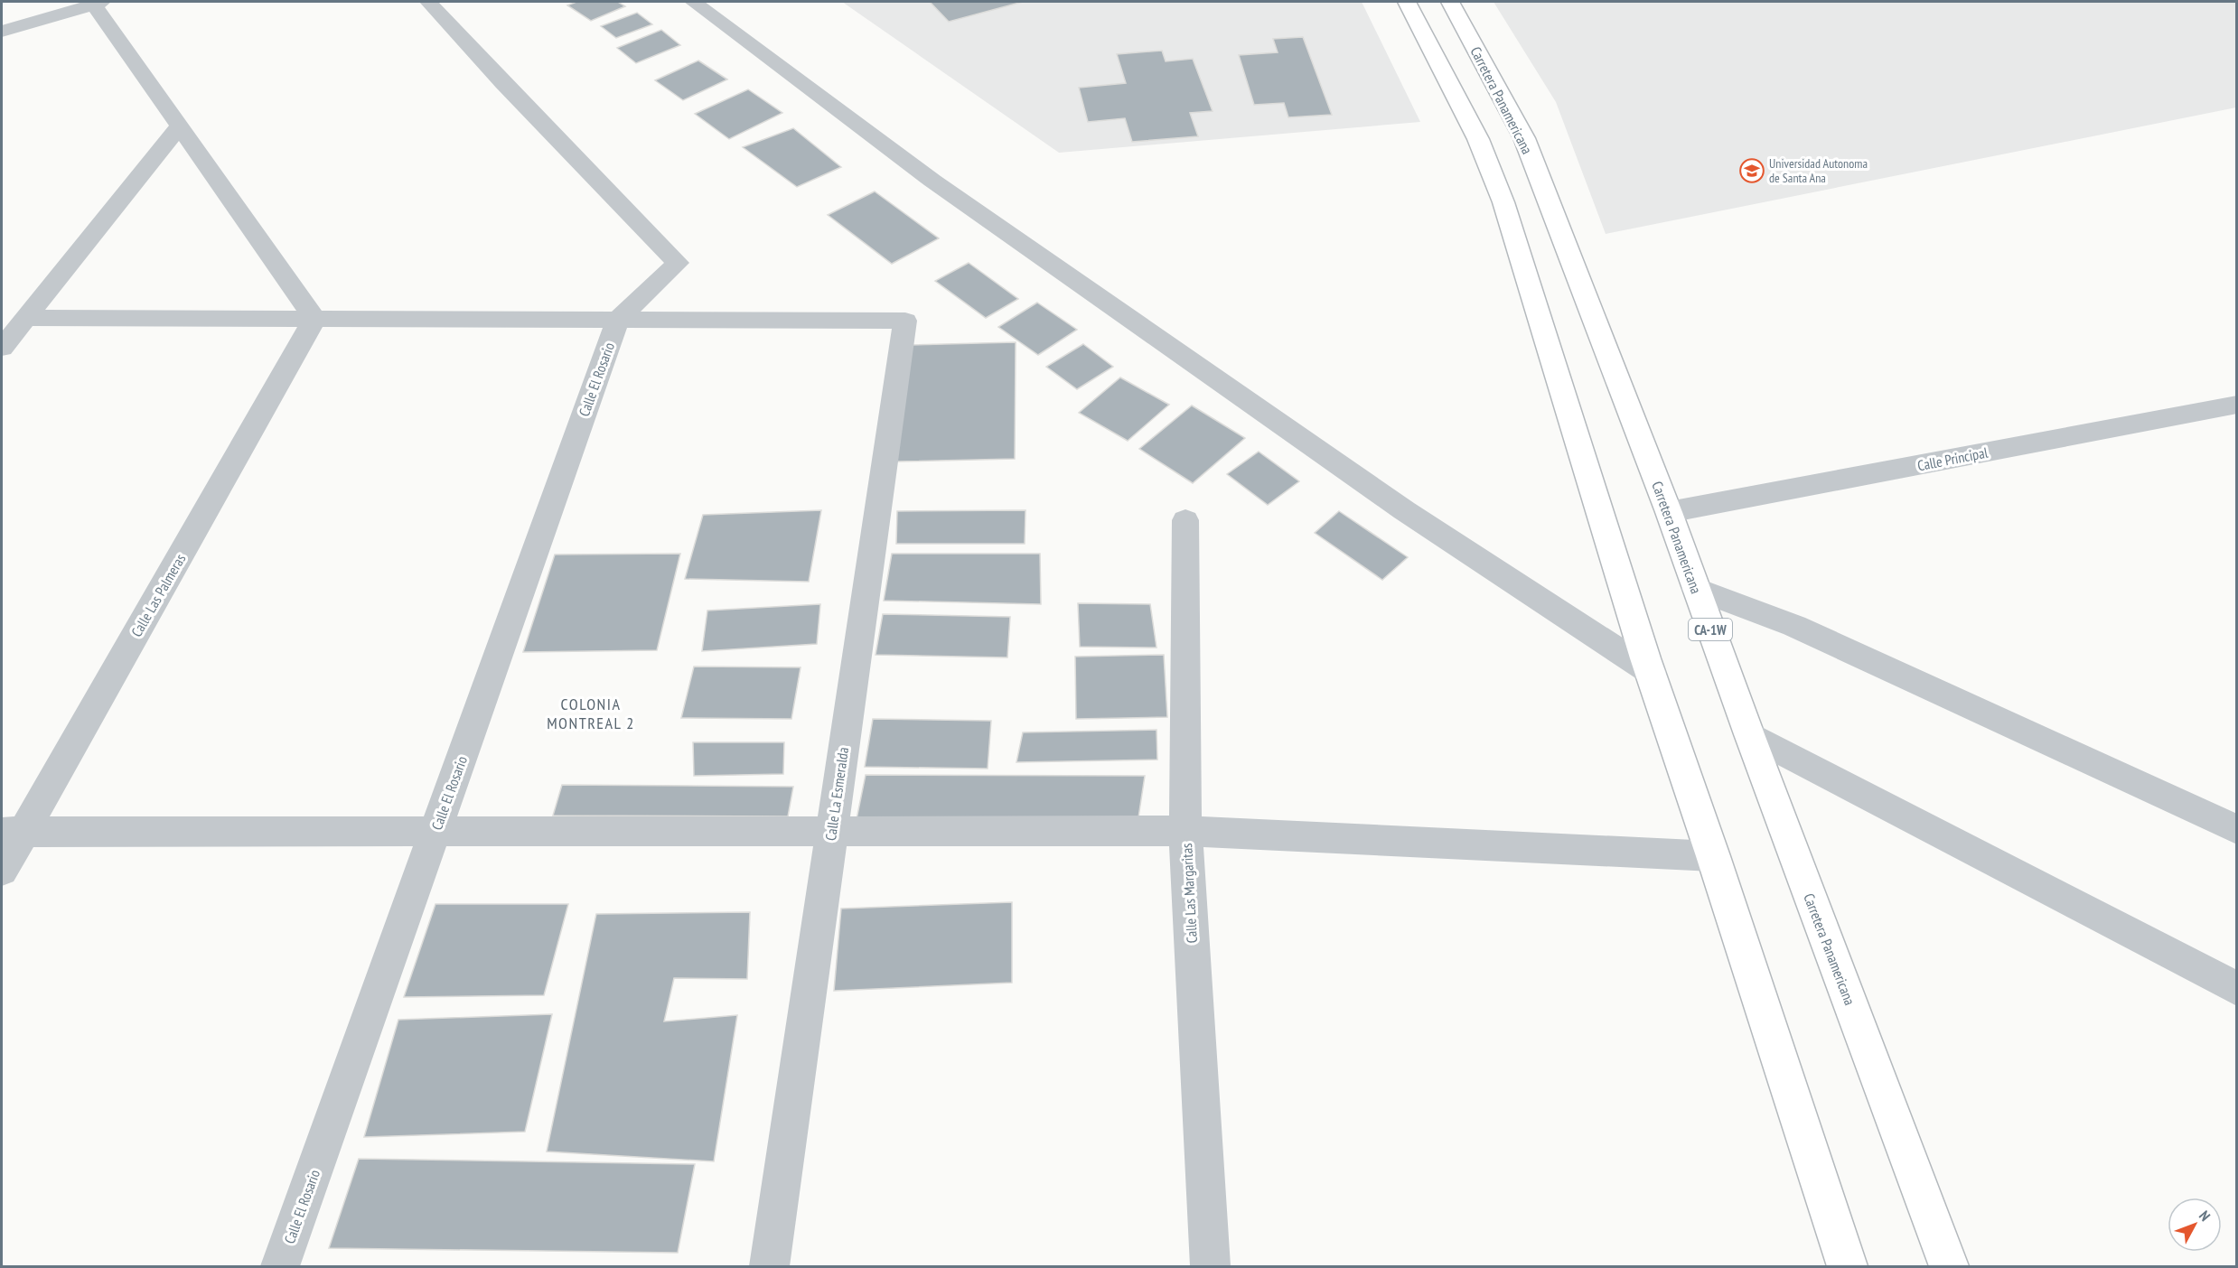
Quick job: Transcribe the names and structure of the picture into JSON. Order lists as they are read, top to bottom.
{
  "streets": {
    "highway": ["Carretera Panamericana", "CA-1W"],
    "street": [
      "Calle El Rosario",
      "Calle Principal",
      "Calle Las Palmeras",
      "Calle La Esmeralda",
      "Calle Las Margaritas"
    ]
  },
  "crossings": [
    ["Carretera Panamericana", "Calle Principal"],
    ["Calle El Rosario", "Calle La Esmeralda"]
  ],
  "districts": ["COLONIA MONTREAL 2"],
  "places": {
    "school or university": ["Universidad Autonoma de Santa Ana"]
  },
  "north": "top right"
}
